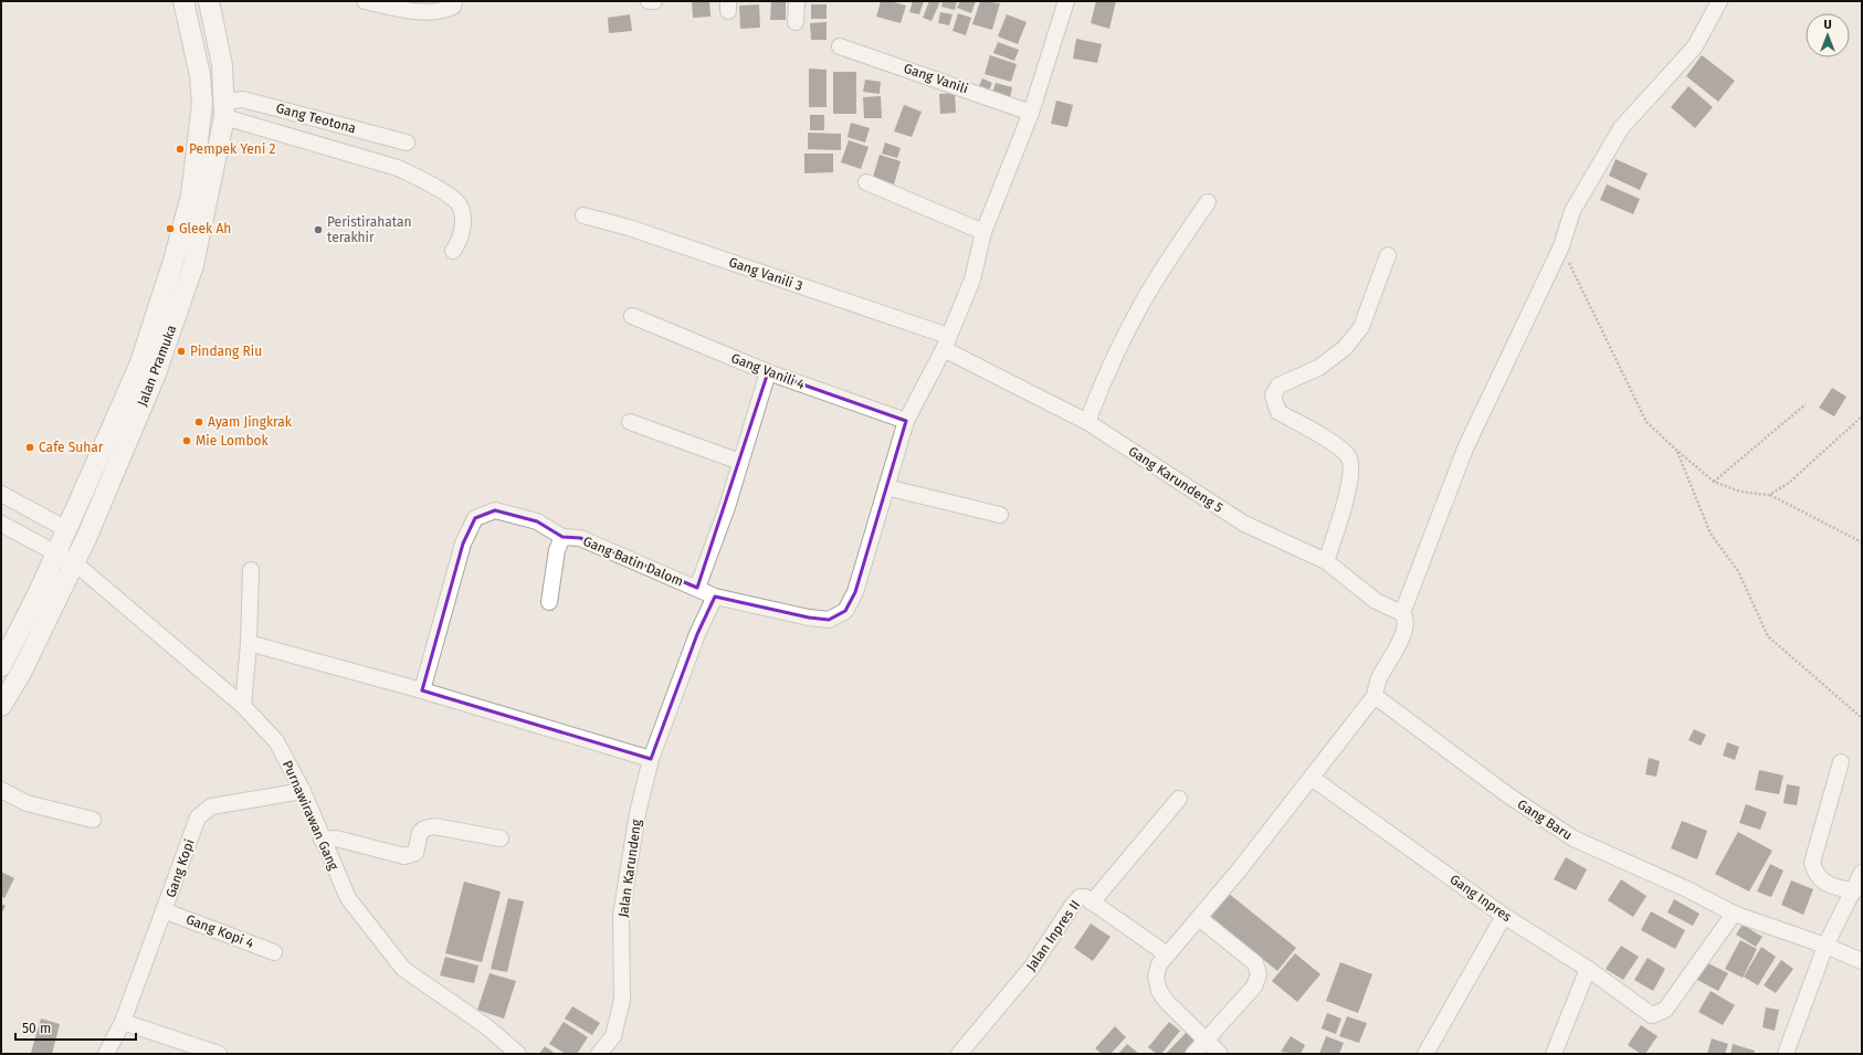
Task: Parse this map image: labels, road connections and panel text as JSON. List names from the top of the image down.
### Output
{
  "streets": {
    "main road": ["Jalan Pramuka"],
    "street": [
      "Gang Vanili",
      "Gang Teotona",
      "Gang Vanili 3",
      "Gang Vanili 4",
      "Gang Karundeng 5",
      "Gang Batin Dalom",
      "Purnawirawan Gang",
      "Gang Baru",
      "Gang Kopi",
      "Jalan Karundeng",
      "Gang Inpres",
      "Gang Kopi 4",
      "Jalan Inpres II"
    ]
  },
  "crossings": [
    ["Gang Vanili", "Gang Batin Dalom"],
    ["Gang Teotona", "Jalan Pramuka"],
    ["Gang Vanili 3", "Gang Karundeng 5"],
    ["Gang Vanili 3", "Gang Batin Dalom"],
    ["Jalan Pramuka", "Purnawirawan Gang"],
    ["Gang Vanili 4", "Gang Batin Dalom"],
    ["Gang Karundeng 5", "Gang Batin Dalom"],
    ["Gang Batin Dalom", "Jalan Karundeng"],
    ["Purnawirawan Gang", "Gang Kopi"],
    ["Gang Baru", "Gang Inpres"],
    ["Gang Kopi", "Gang Kopi 4"]
  ],
  "places": [
    "Pempek Yeni 2",
    "Gleek Ah",
    "Peristirahatan terakhir",
    "Pindang Riu",
    "Ayam Jingkrak",
    "Mie Lombok",
    "Cafe Suhar"
  ],
  "scale_bar": "50 m",
  "north": "top"
}
